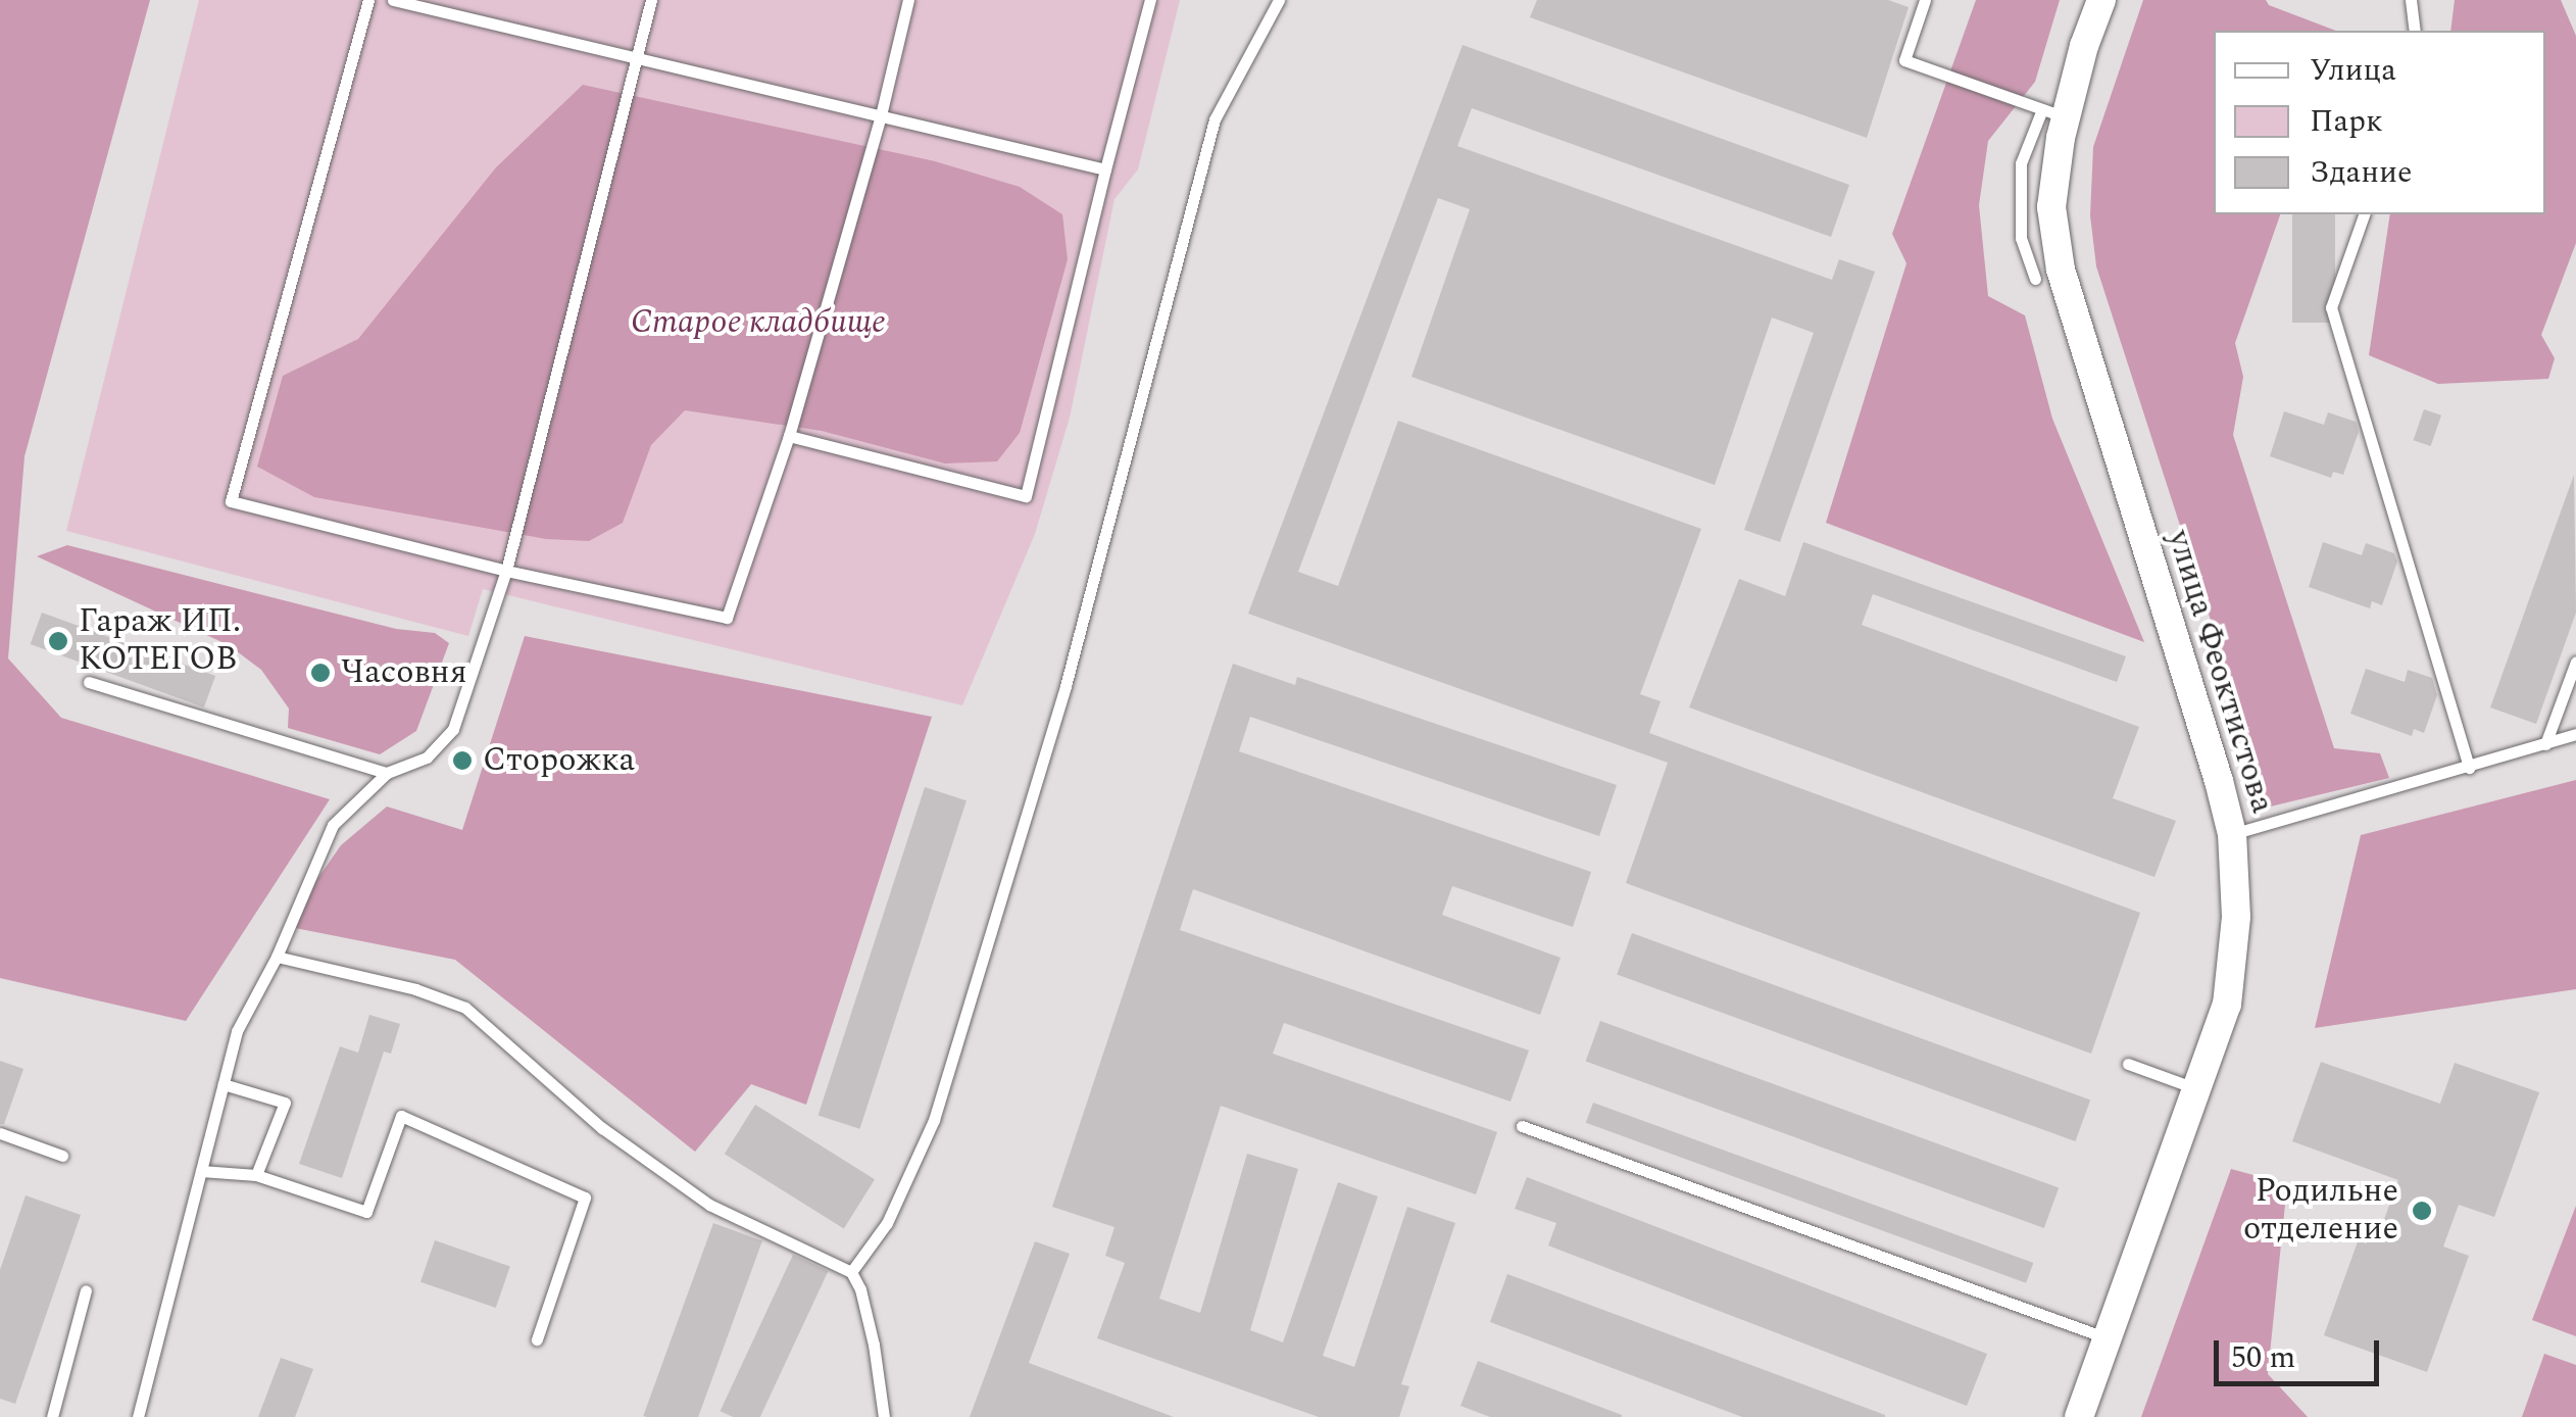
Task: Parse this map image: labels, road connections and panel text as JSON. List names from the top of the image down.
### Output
{
  "streets": {
    "street": ["улица Феоктистова"]
  },
  "parks": ["Старое кладбище"],
  "places": [
    "Гараж ИП. КОТЕГОВ",
    "Часовня",
    "Сторожка",
    "Родильне отделение"
  ],
  "legend": ["Улица", "Парк", "Здание"],
  "scale_bar": "50 m"
}
